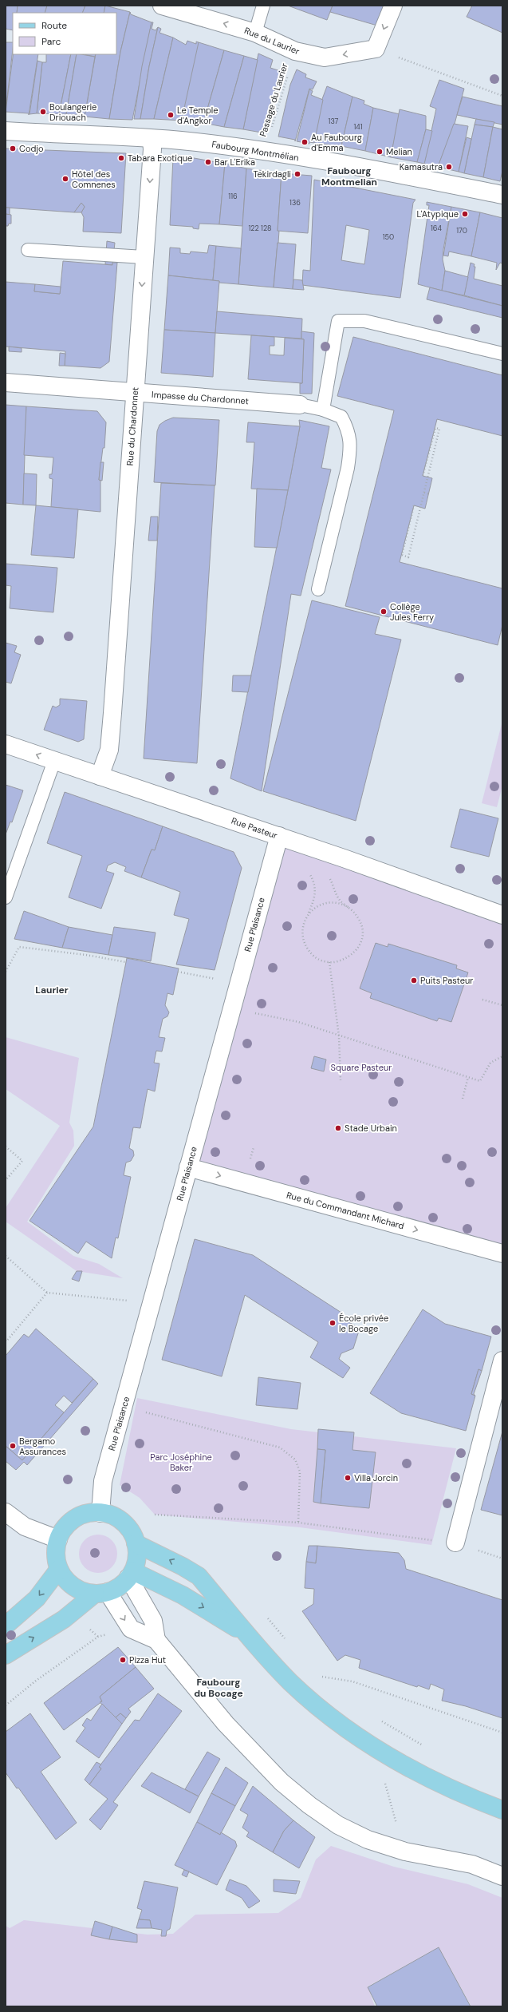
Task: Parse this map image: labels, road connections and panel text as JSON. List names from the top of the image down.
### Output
{
  "streets": {
    "street": [
      "Rue du Laurier",
      "Faubourg Montmélian",
      "Impasse du Chardonnet",
      "Rue du Chardonnet",
      "Rue Pasteur",
      "Rue Plaisance",
      "Rue du Commandant Michard"
    ],
    "path": ["Passage du Laurier"]
  },
  "crossings": [
    ["Rue du Laurier", "Passage du Laurier"],
    ["Passage du Laurier", "Faubourg Montmélian"],
    ["Faubourg Montmélian", "Rue du Chardonnet"],
    ["Impasse du Chardonnet", "Rue du Chardonnet"],
    ["Rue du Chardonnet", "Rue Pasteur"],
    ["Rue Pasteur", "Rue Plaisance"],
    ["Rue Plaisance", "Rue du Commandant Michard"]
  ],
  "one_way": ["Rue du Laurier", "Rue du Chardonnet", "Rue du Commandant Michard"],
  "districts": ["Faubourg Montmelian", "Laurier", "Faubourg du Bocage"],
  "parks": ["Square Pasteur", "Parc Joséphine Baker"],
  "places": [
    "Boulangerie Driouach",
    "Le Temple d'Angkor",
    "Au Faubourg d'Emma",
    "Codjo",
    "Melian",
    "Tabara Exotique",
    "Bar L'Erika",
    "Kamasutra",
    "Tekirdagli",
    "Hôtel des Comnenes",
    "L'Atypique",
    "Collège Jules Ferry",
    "Puits Pasteur",
    "Stade Urbain",
    "École privée le Bocage",
    "Bergamo Assurances",
    "Villa Jorcin",
    "Pizza Hut"
  ],
  "house_numbers": [
    "137",
    "141",
    "116",
    "136",
    "122 128",
    "164",
    "170",
    "150"
  ],
  "legend": ["Route", "Parc"]
}
